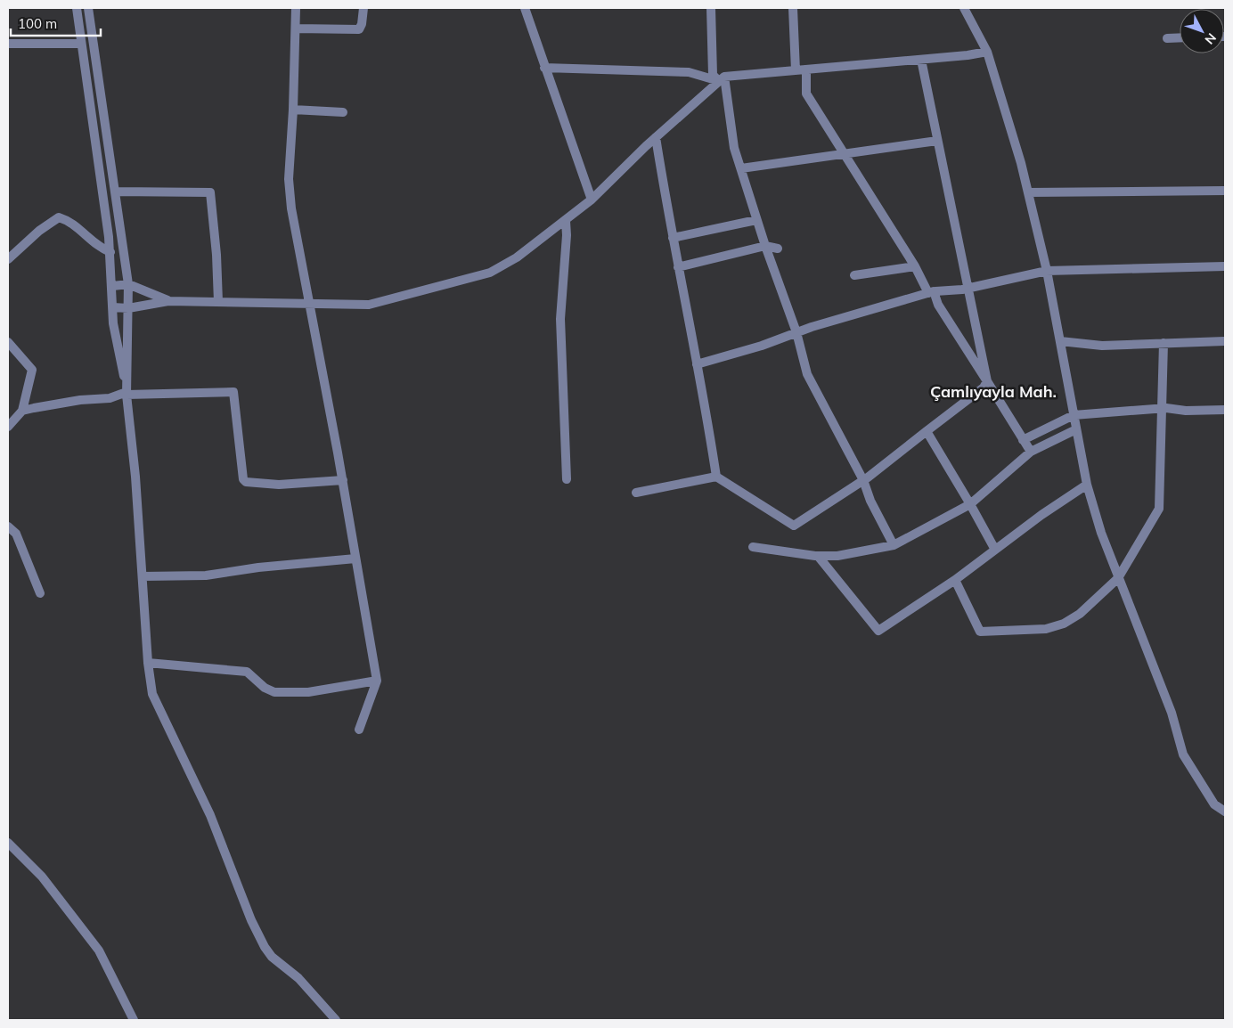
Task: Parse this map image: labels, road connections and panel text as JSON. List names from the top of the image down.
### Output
{
  "districts": ["Çamlıyayla Mah."],
  "scale_bar": "100 m",
  "north": "bottom right"
}
